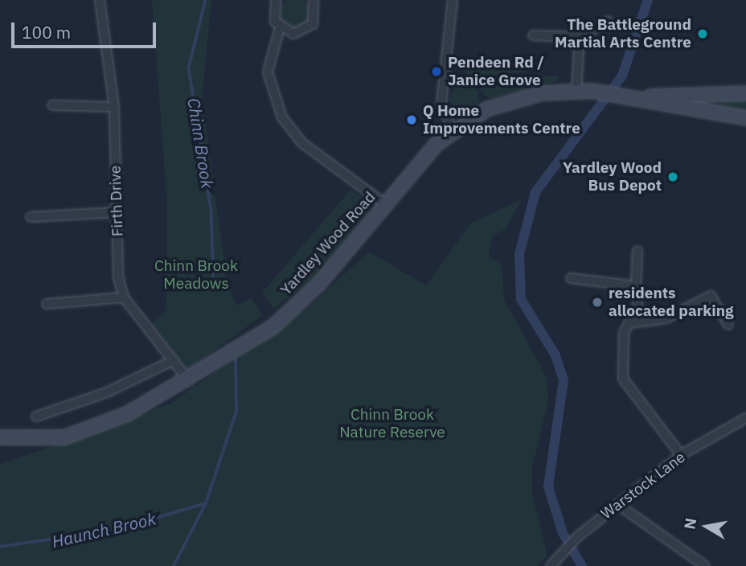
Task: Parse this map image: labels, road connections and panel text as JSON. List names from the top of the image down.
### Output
{
  "streets": {
    "street": ["Firth Drive", "Yardley Wood Road", "Warstock Lane"]
  },
  "water": ["Chinn Brook", "Haunch Brook"],
  "parks": ["Chinn Brook Meadows", "Chinn Brook Nature Reserve"],
  "places": [
    "The Battleground Martial Arts Centre",
    "Pendeen Rd / Janice Grove",
    "Q Home Improvements Centre",
    "Yardley Wood Bus Depot",
    "residents allocated parking"
  ],
  "scale_bar": "100 m",
  "north": "left"
}
